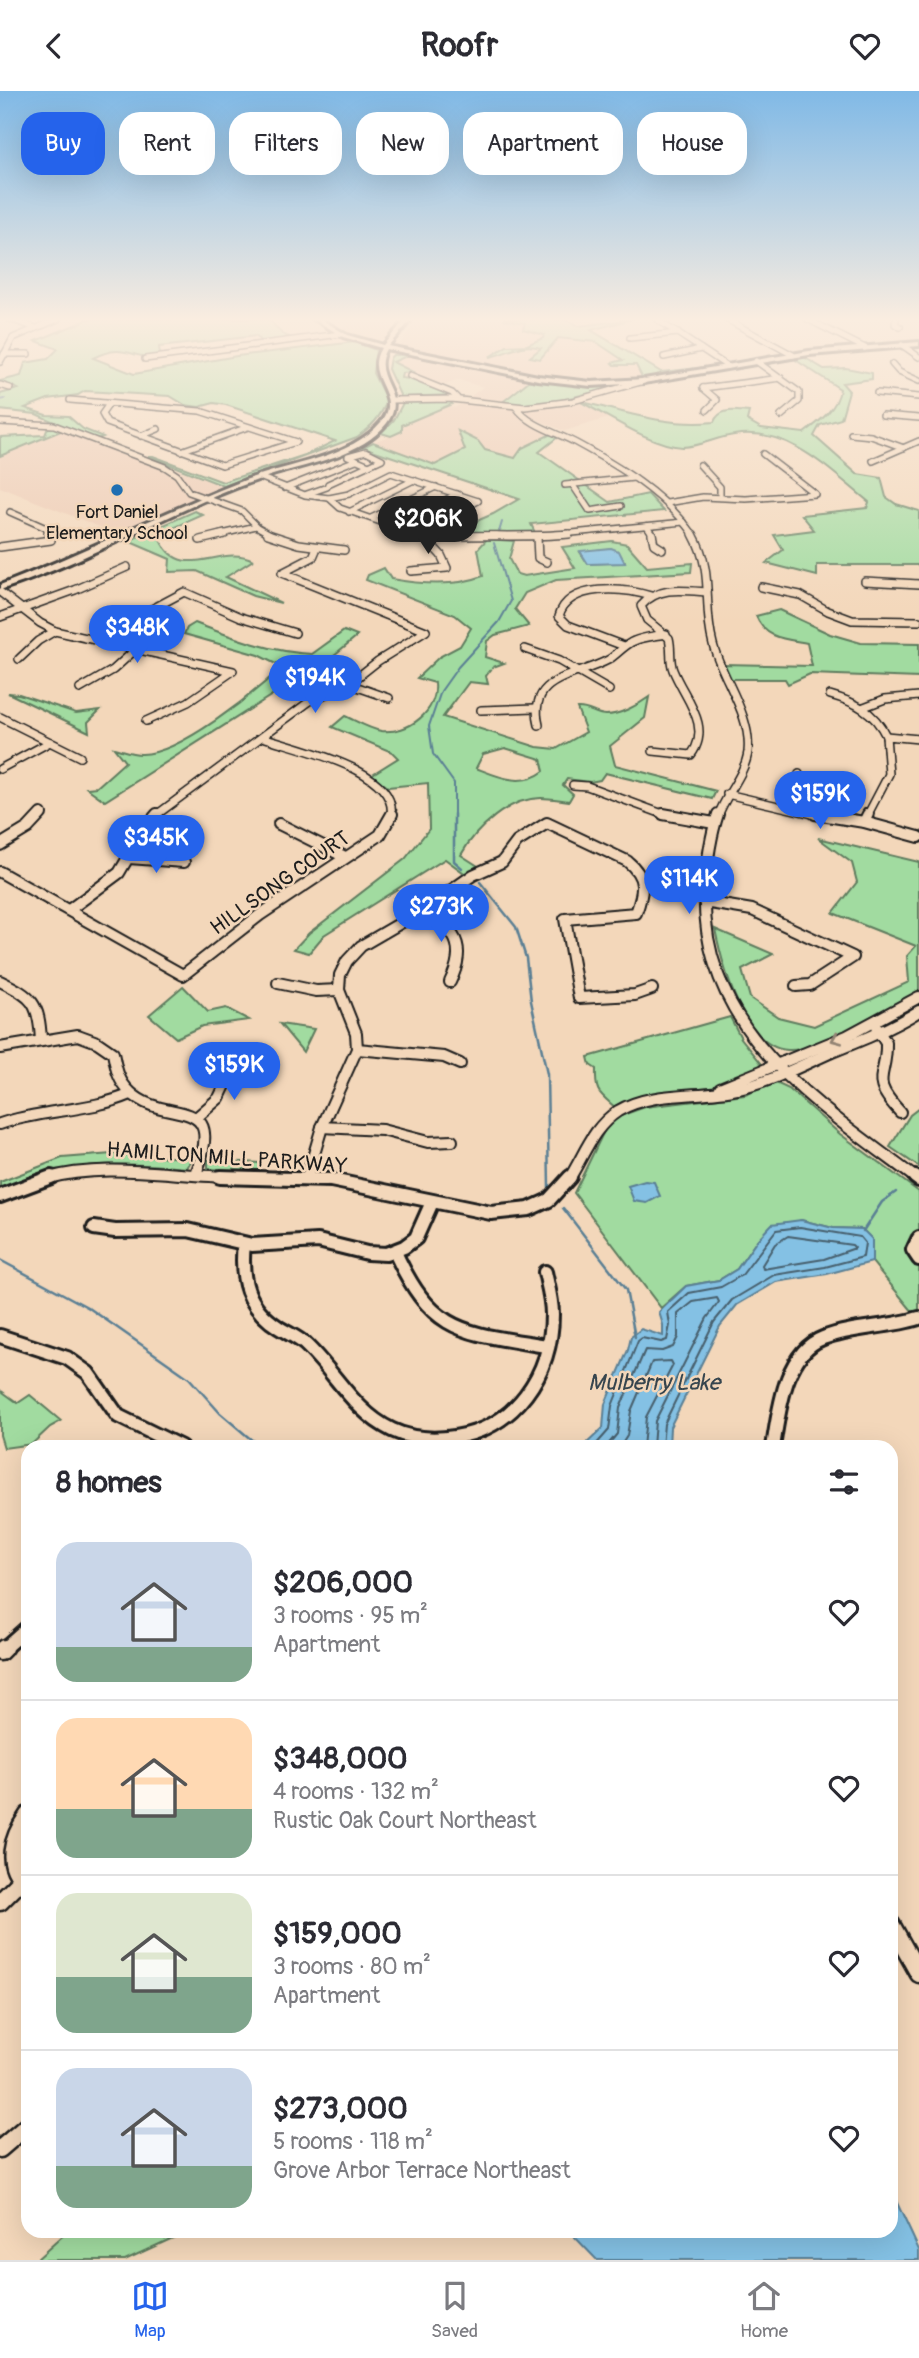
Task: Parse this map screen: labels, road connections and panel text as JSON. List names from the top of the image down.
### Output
{
  "streets": {
    "street": ["HILLSONG COURT", "HAMILTON MILL PARKWAY"]
  },
  "water": ["Mulberry Lake"],
  "places": ["Fort Daniel Elementary School"],
  "page": {
    "header": "Roofr",
    "chip": [
      "Buy",
      "Rent",
      "Filters",
      "New",
      "Apartment",
      "House"
    ],
    "price": [
      "$206K",
      "$348K",
      "$194K",
      "$159K",
      "$345K",
      "$114K",
      "$273K",
      "$159K"
    ],
    "heading": "8 homes",
    "list": [
      {
        "name": "$206,000",
        "note": "3 rooms · 95 m² · Apartment"
      },
      {
        "name": "$348,000",
        "note": "4 rooms · 132 m² · Rustic Oak Court Northeast"
      },
      {
        "name": "$159,000",
        "note": "3 rooms · 80 m² · Apartment"
      },
      {
        "name": "$273,000",
        "note": "5 rooms · 118 m² · Grove Arbor Terrace Northeast"
      }
    ],
    "tabs": ["Map", "Saved", "Home"]
  }
}
